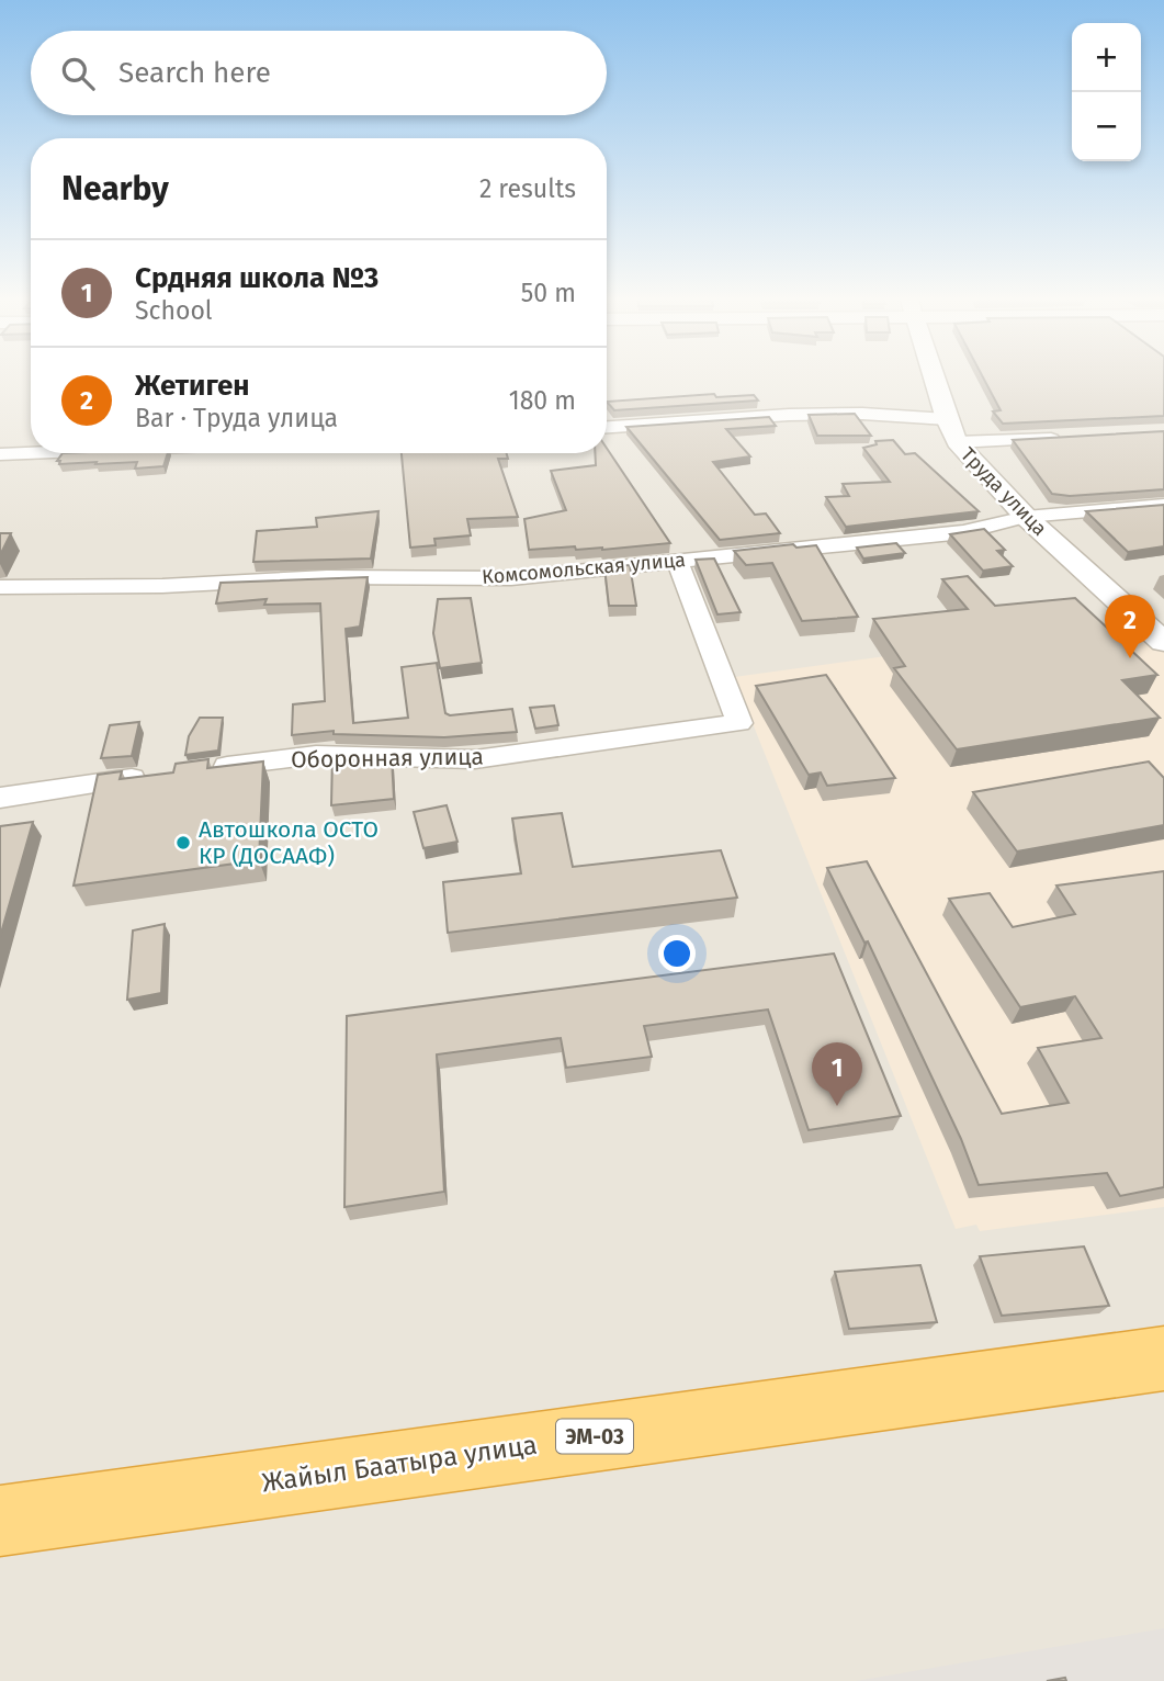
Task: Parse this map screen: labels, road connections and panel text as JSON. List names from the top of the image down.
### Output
{
  "streets": {
    "highway": ["ЭМ-03", "Жайыл Баатыра улица"],
    "street": ["Труда улица", "Комсомольская улица", "Оборонная улица"]
  },
  "crossings": [
    ["Труда улица", "Комсомольская улица"],
    ["Комсомольская улица", "Оборонная улица"]
  ],
  "places": ["Автошкола ОСТО КР (ДОСААФ)"],
  "page": {
    "map_buttons": ["+", "−"],
    "search": "Search here",
    "heading": ["Nearby", "2 results"],
    "list": [
      {
        "mark": "1",
        "name": "Срдняя школа №3",
        "note": "School",
        "value": "50 m"
      },
      {
        "mark": "2",
        "name": "Жетиген",
        "note": "Bar · Труда улица",
        "value": "180 m"
      }
    ],
    "pins": ["2", "1"]
  }
}
